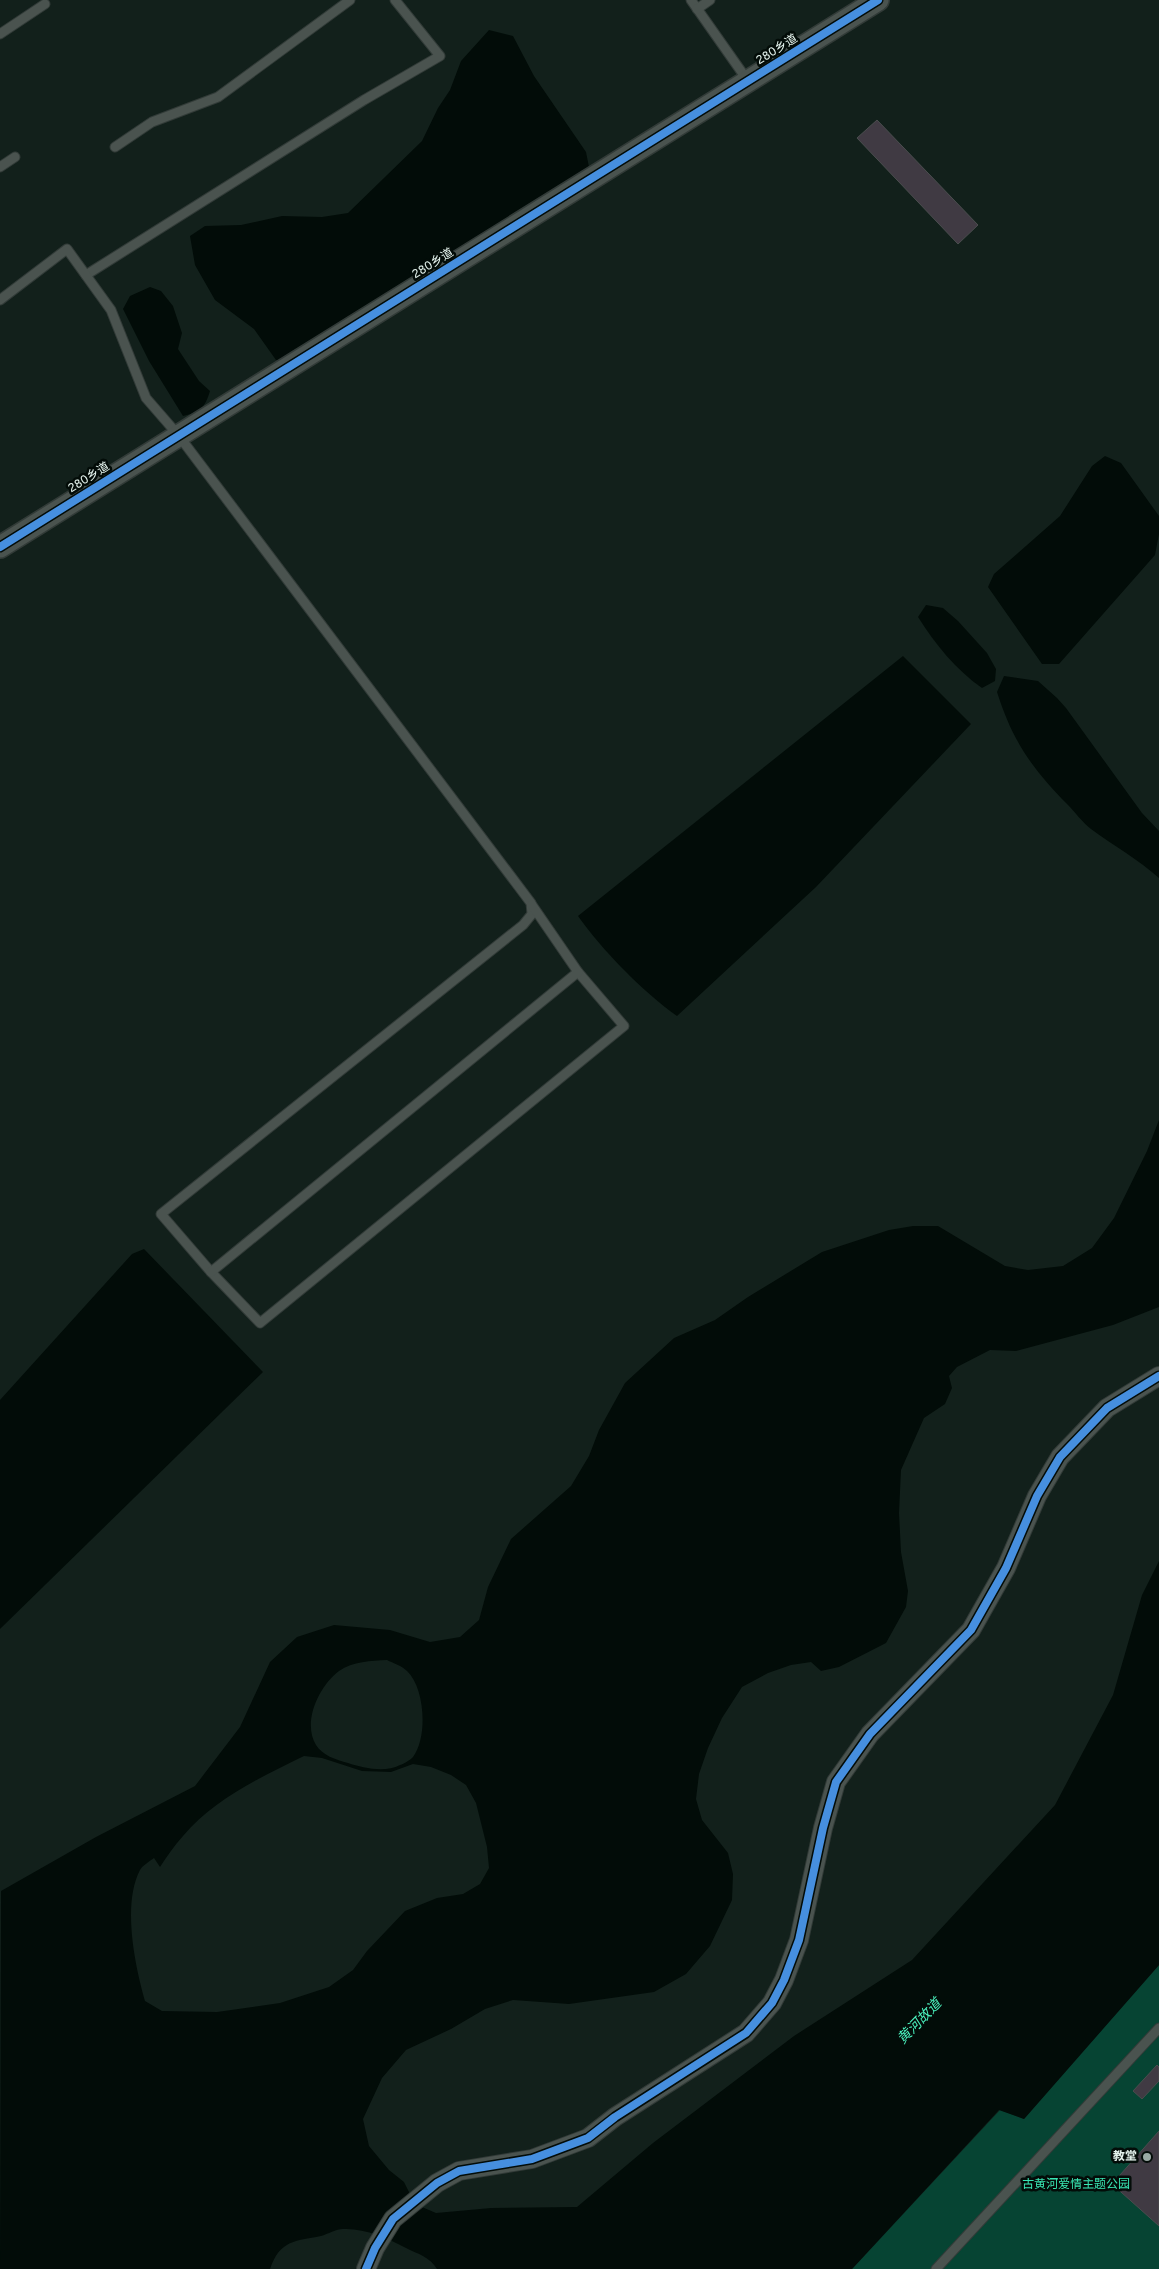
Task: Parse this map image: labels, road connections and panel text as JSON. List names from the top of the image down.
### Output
{
  "streets": {
    "street": ["280乡道"]
  },
  "water": ["黄河故道"],
  "parks": ["古黄河爱情主题公园"],
  "places": ["教堂"]
}
